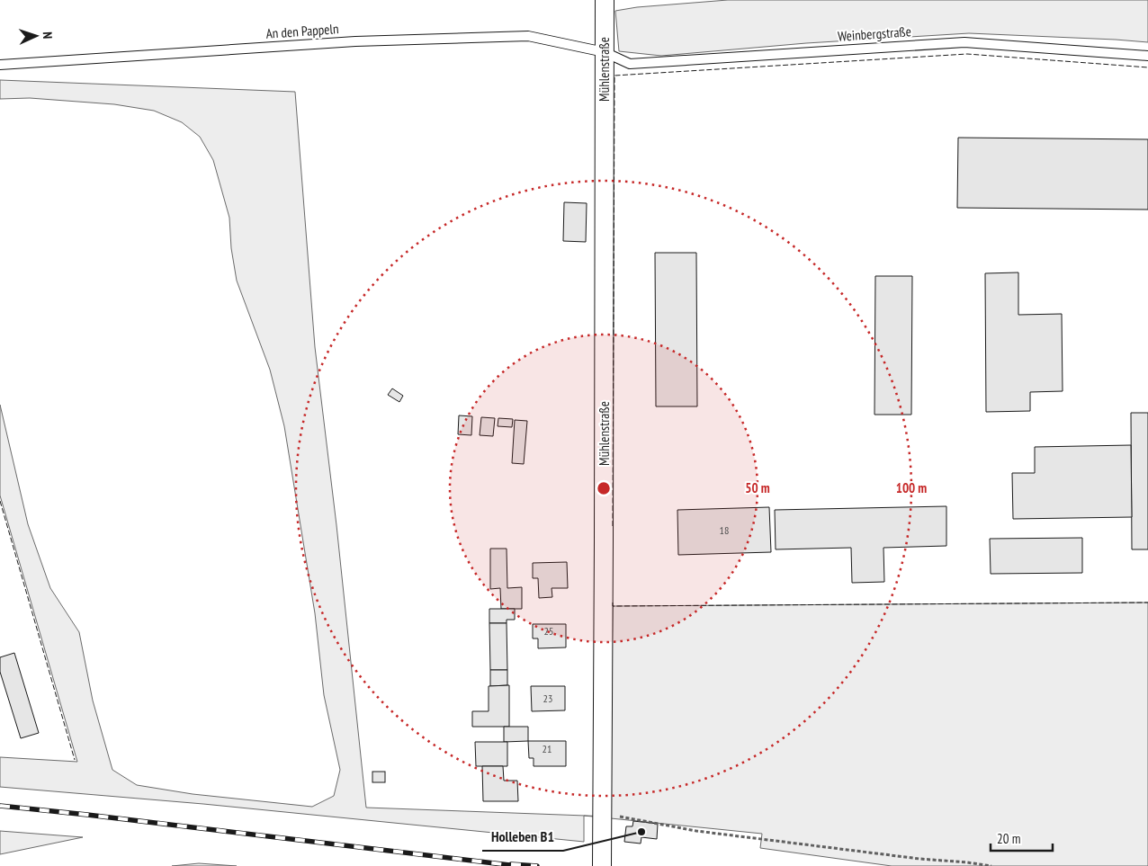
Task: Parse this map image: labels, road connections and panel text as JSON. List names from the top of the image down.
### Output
{
  "streets": {
    "street": ["Mühlenstraße"],
    "lane": ["An den Pappeln", "Weinbergstraße"]
  },
  "crossings": [
    ["An den Pappeln", "Weinbergstraße"],
    ["An den Pappeln", "Mühlenstraße"],
    ["Weinbergstraße", "Mühlenstraße"]
  ],
  "places": ["Holleben B1"],
  "house_numbers": [
    "18",
    "25",
    "23",
    "21"
  ],
  "scale_bar": "20 m",
  "north": "right",
  "rings": ["50 m", "100 m"]
}
